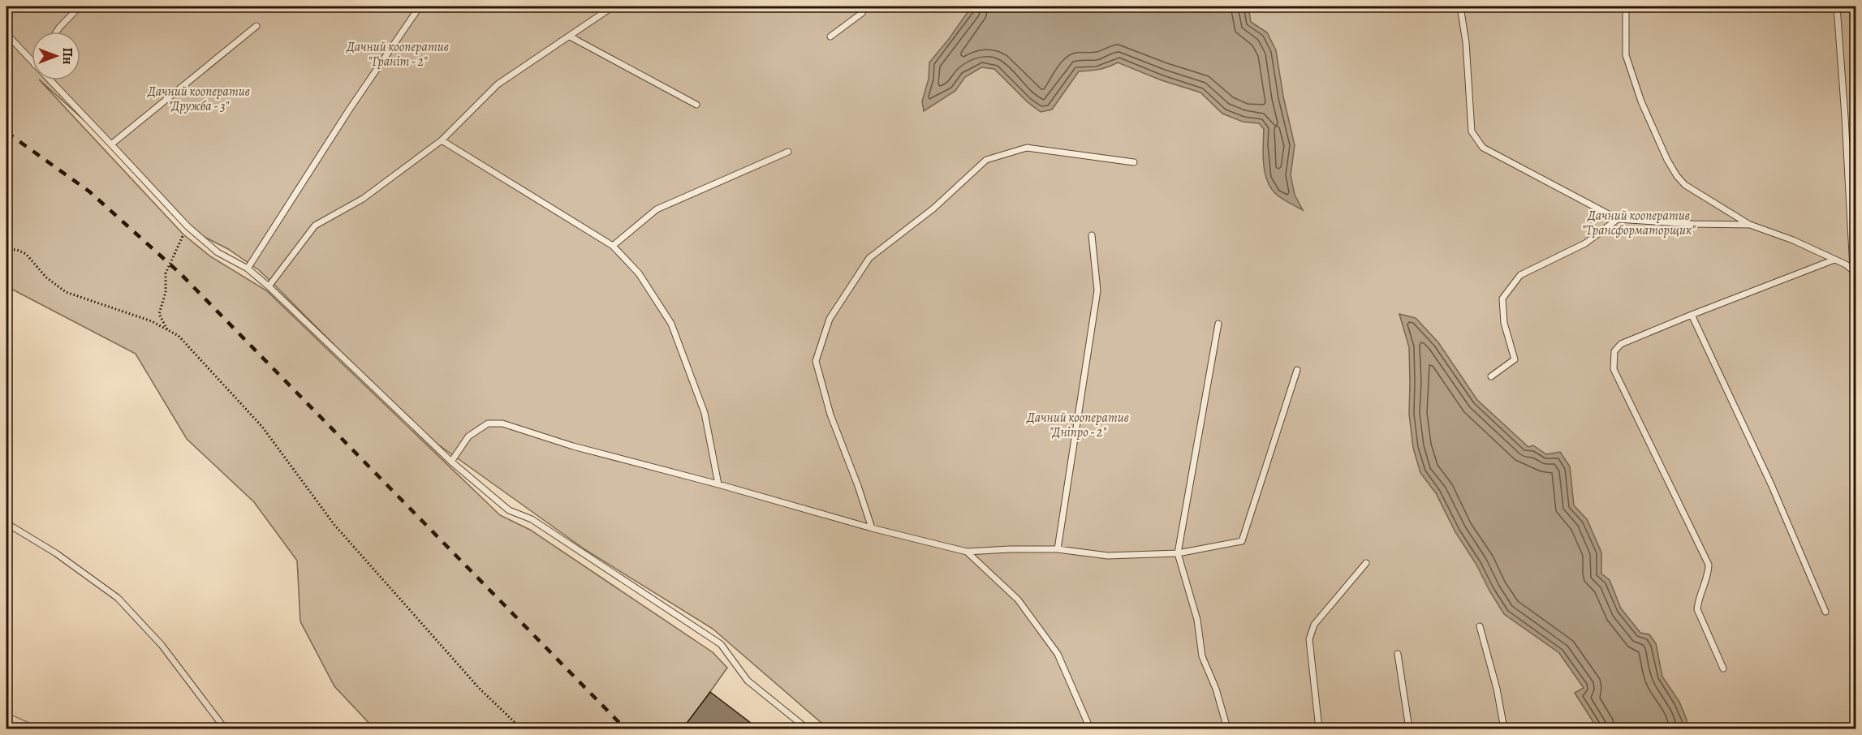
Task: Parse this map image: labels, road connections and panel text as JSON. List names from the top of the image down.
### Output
{
  "parks": [
    "Дачний кооператив \"Граніт - 2\"",
    "Дачний кооператив \"Дружба - 3\"",
    "Дачний кооператив \"Трансформаторщик\"",
    "Дачний кооператив \"Дніпро - 2\""
  ],
  "north": "right"
}
